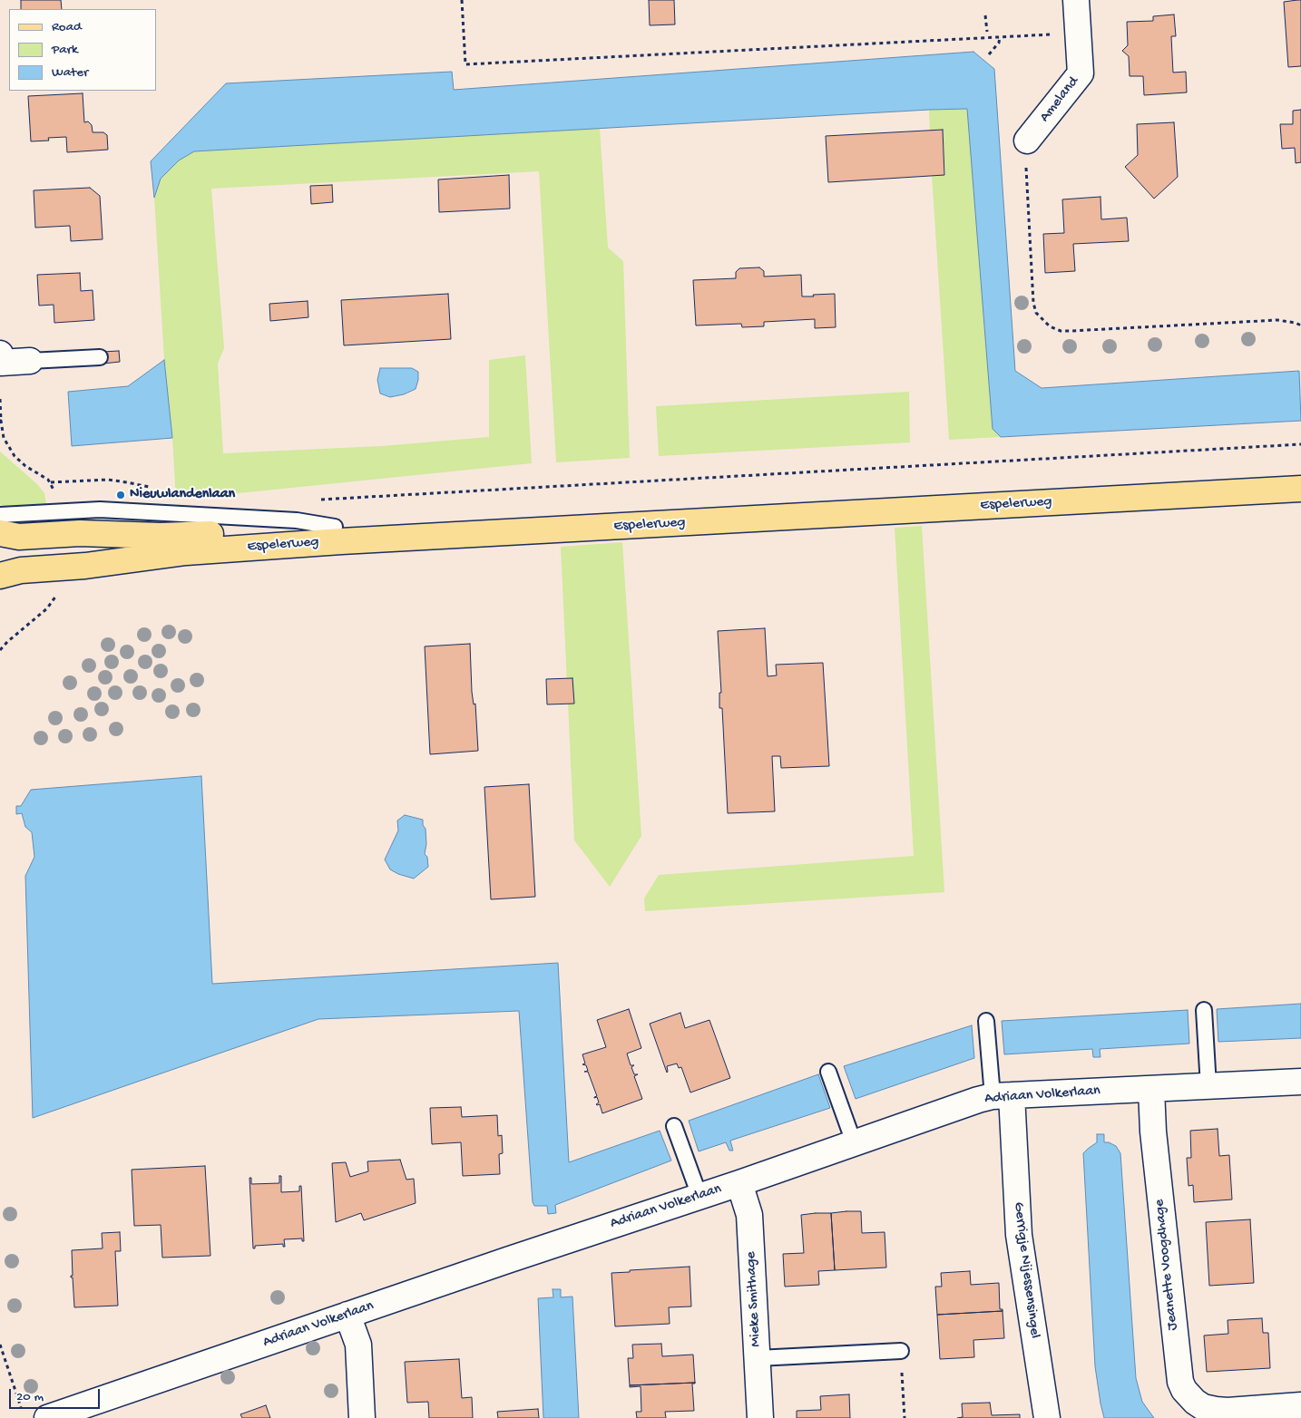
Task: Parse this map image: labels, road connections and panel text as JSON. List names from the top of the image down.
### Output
{
  "streets": {
    "main road": ["Espelerweg"],
    "street": [
      "Ameland",
      "Adriaan Volkerlaan",
      "Jeanette Voogdhage",
      "Gerrigje Nijessensingel",
      "Mieke Smithage"
    ]
  },
  "crossings": [
    ["Adriaan Volkerlaan", "Jeanette Voogdhage"],
    ["Adriaan Volkerlaan", "Gerrigje Nijessensingel"],
    ["Adriaan Volkerlaan", "Mieke Smithage"]
  ],
  "places": ["Nieuwlandenlaan"],
  "legend": ["Road", "Park", "Water"],
  "scale_bar": "20 m"
}
